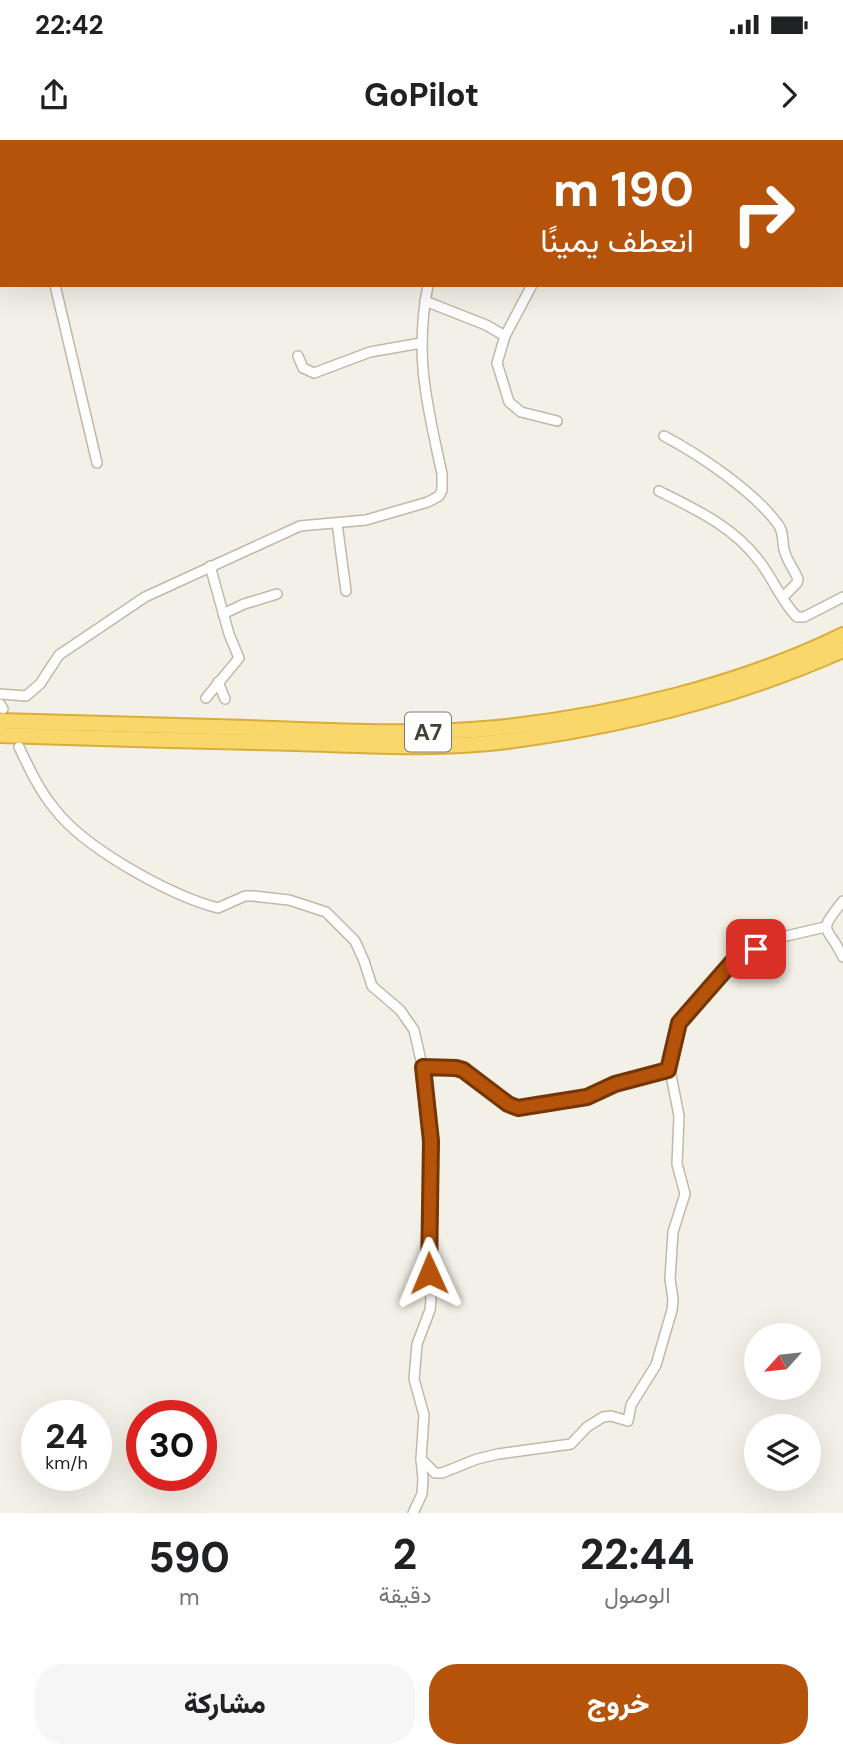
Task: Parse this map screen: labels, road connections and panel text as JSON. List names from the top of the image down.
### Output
{
  "streets": {
    "highway": ["A7"]
  },
  "north": "bottom left",
  "page": {
    "status": "22:42",
    "header": "GoPilot",
    "turn": ["190 m", "انعطف يمينًا"],
    "speed": "24 km/h",
    "limit": "30",
    "eta": [
      "22:44",
      "الوصول",
      "2",
      "دقيقة",
      "590",
      "m"
    ],
    "buttons": ["خروج", "مشاركة"]
  }
}
